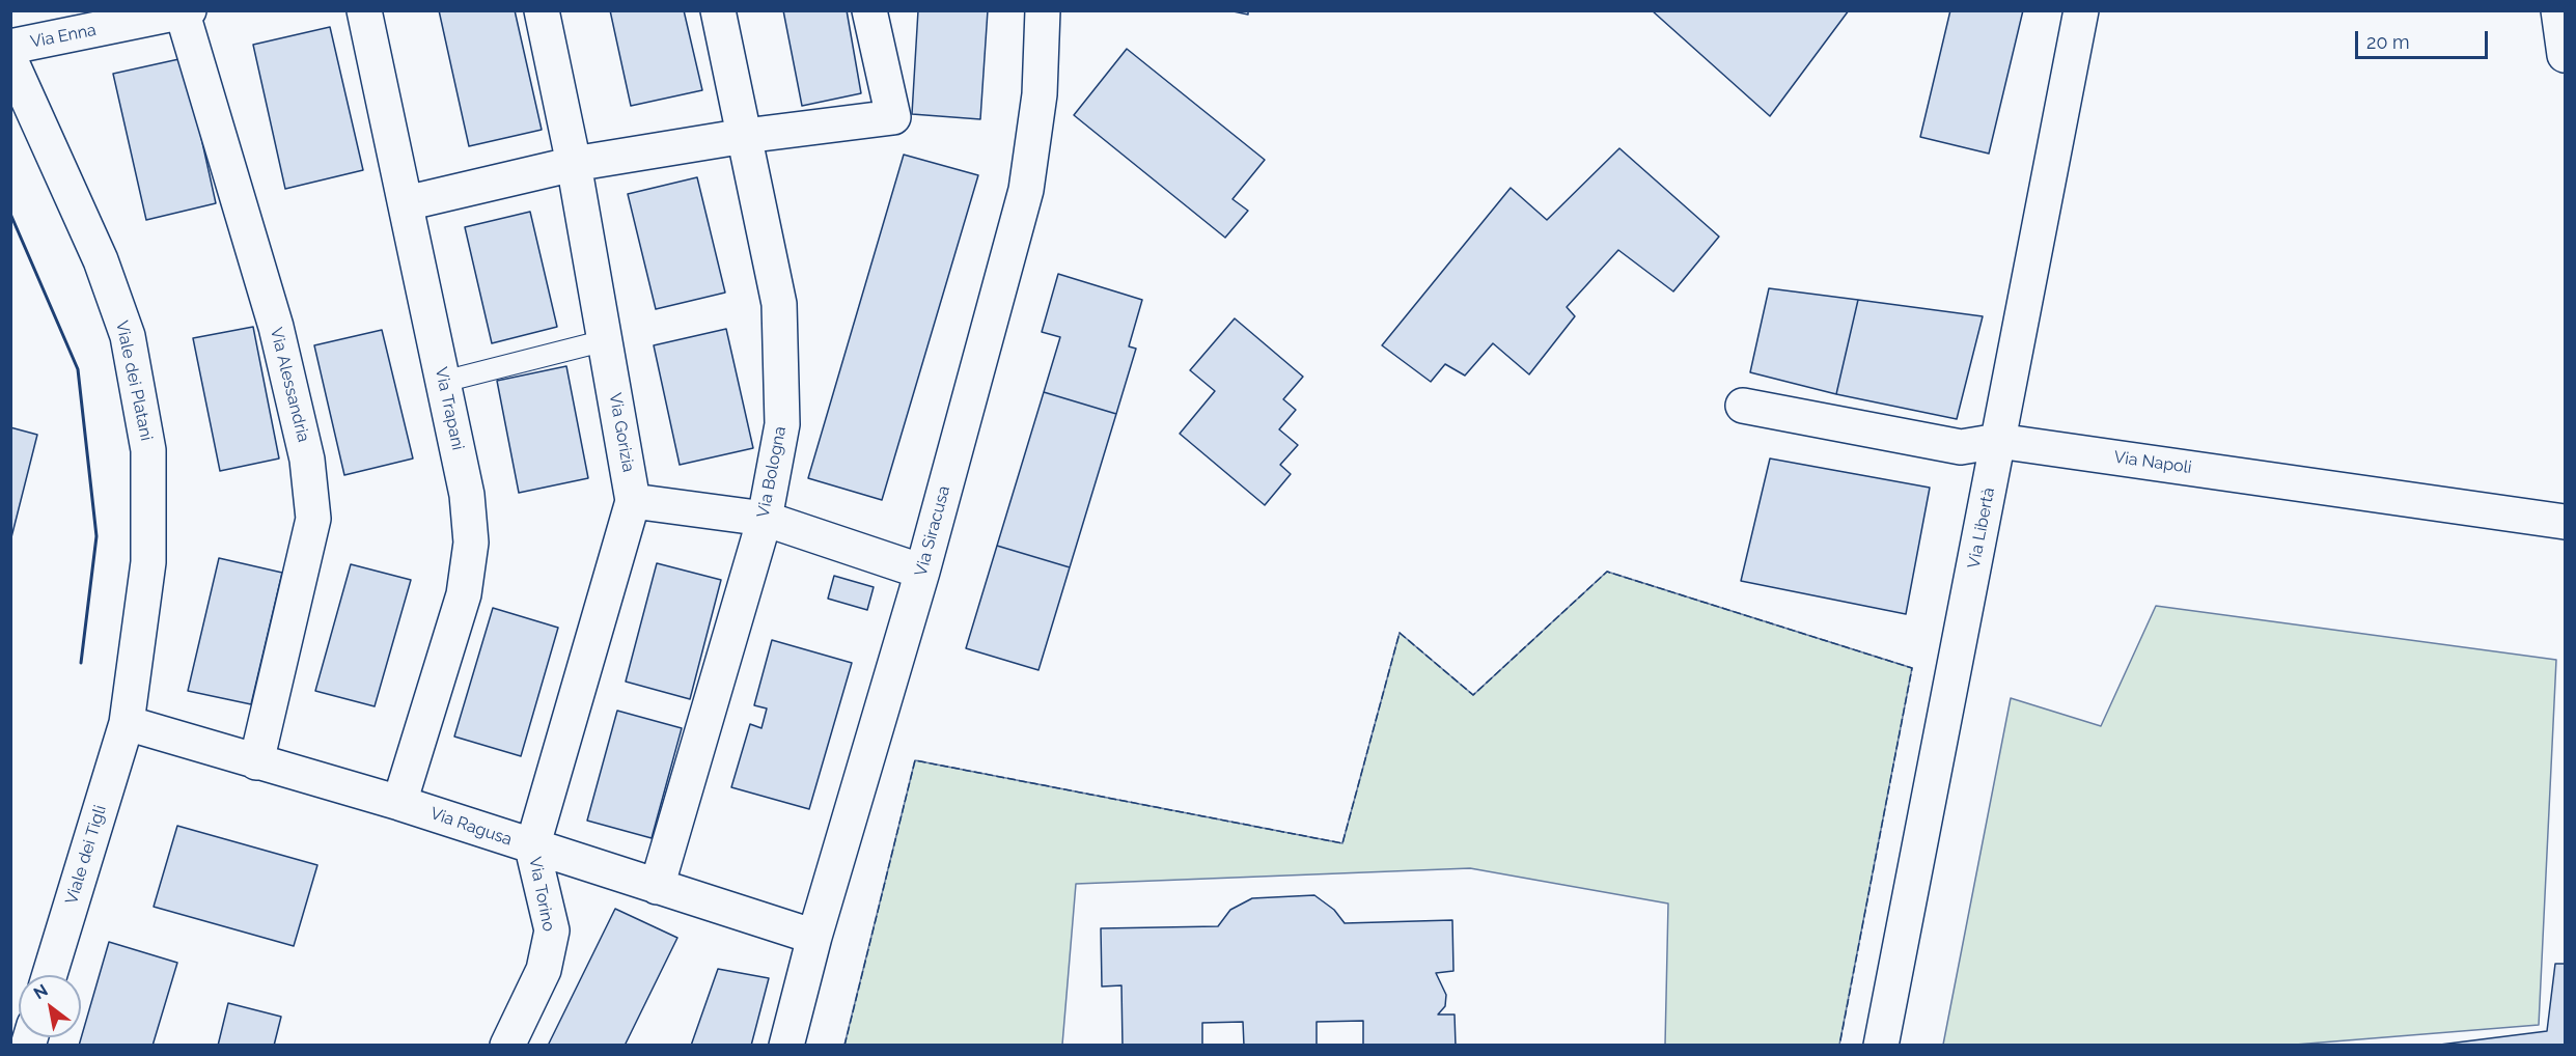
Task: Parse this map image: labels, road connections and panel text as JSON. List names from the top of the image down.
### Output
{
  "streets": {
    "street": [
      "Via Enna",
      "Viale dei Platani",
      "Via Alessandria",
      "Via Trapani",
      "Via Gorizia",
      "Via Napoli",
      "Via Bologna",
      "Via Libertà",
      "Via Siracusa",
      "Via Ragusa",
      "Viale dei Tigli",
      "Via Torino"
    ]
  },
  "crossings": [
    ["Via Enna", "Via Alessandria"],
    ["Viale dei Platani", "Via Ragusa"],
    ["Viale dei Platani", "Viale dei Tigli"],
    ["Via Alessandria", "Via Ragusa"],
    ["Via Trapani", "Via Ragusa"],
    ["Via Gorizia", "Via Ragusa"],
    ["Via Gorizia", "Via Torino"],
    ["Via Napoli", "Via Libertà"],
    ["Via Bologna", "Via Ragusa"],
    ["Via Siracusa", "Via Ragusa"],
    ["Via Ragusa", "Viale dei Tigli"],
    ["Via Ragusa", "Via Torino"]
  ],
  "scale_bar": "20 m",
  "north": "top left"
}
